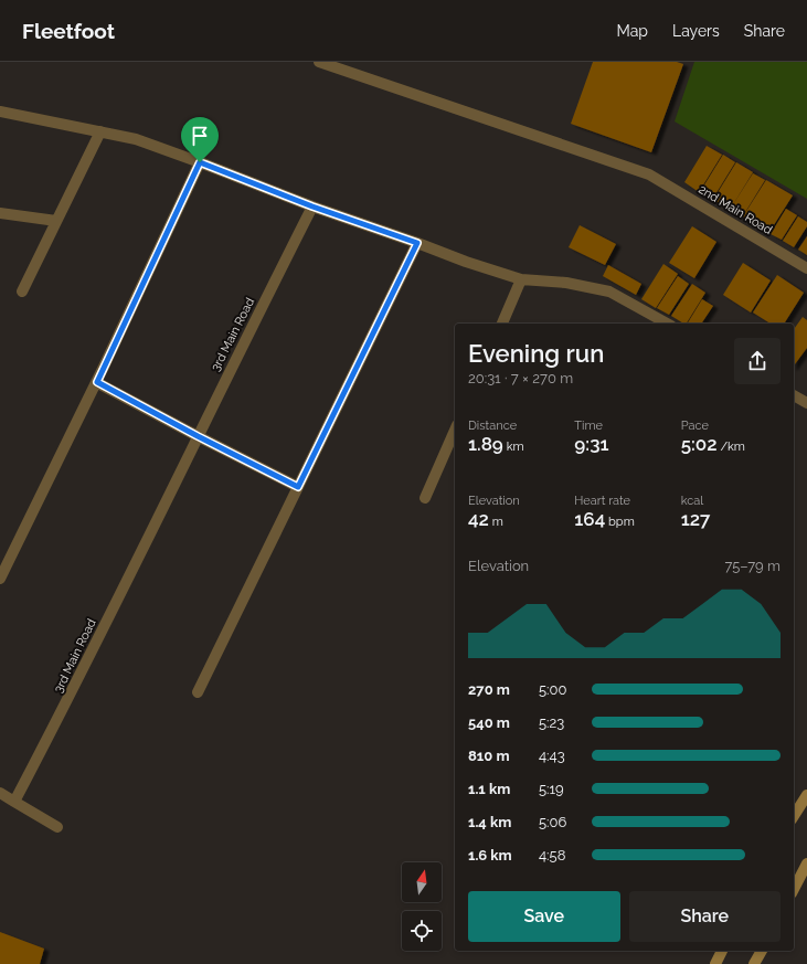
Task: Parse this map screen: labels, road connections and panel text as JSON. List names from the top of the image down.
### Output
{
  "streets": {
    "street": ["2nd Main Road", "3rd Main Road"]
  },
  "north": "top",
  "page": {
    "header": "Fleetfoot",
    "nav": ["Map", "Layers", "Share"],
    "heading": ["Evening run", "20:31 · 7 × 270 m"],
    "stats": [
      ["Distance", "1.89 km"],
      ["Time", "9:31"],
      ["Pace", "5:02 /km"],
      ["Elevation", "42 m"],
      ["Heart rate", "164 bpm"],
      ["kcal", "127"]
    ],
    "chart": ["Elevation", "75–79 m"],
    "list": [
      {
        "name": "270 m",
        "note": "5:00"
      },
      {
        "name": "540 m",
        "note": "5:23"
      },
      {
        "name": "810 m",
        "note": "4:43"
      },
      {
        "name": "1.1 km",
        "note": "5:19"
      },
      {
        "name": "1.4 km",
        "note": "5:06"
      },
      {
        "name": "1.6 km",
        "note": "4:58"
      }
    ],
    "buttons": ["Save", "Share"]
  }
}
